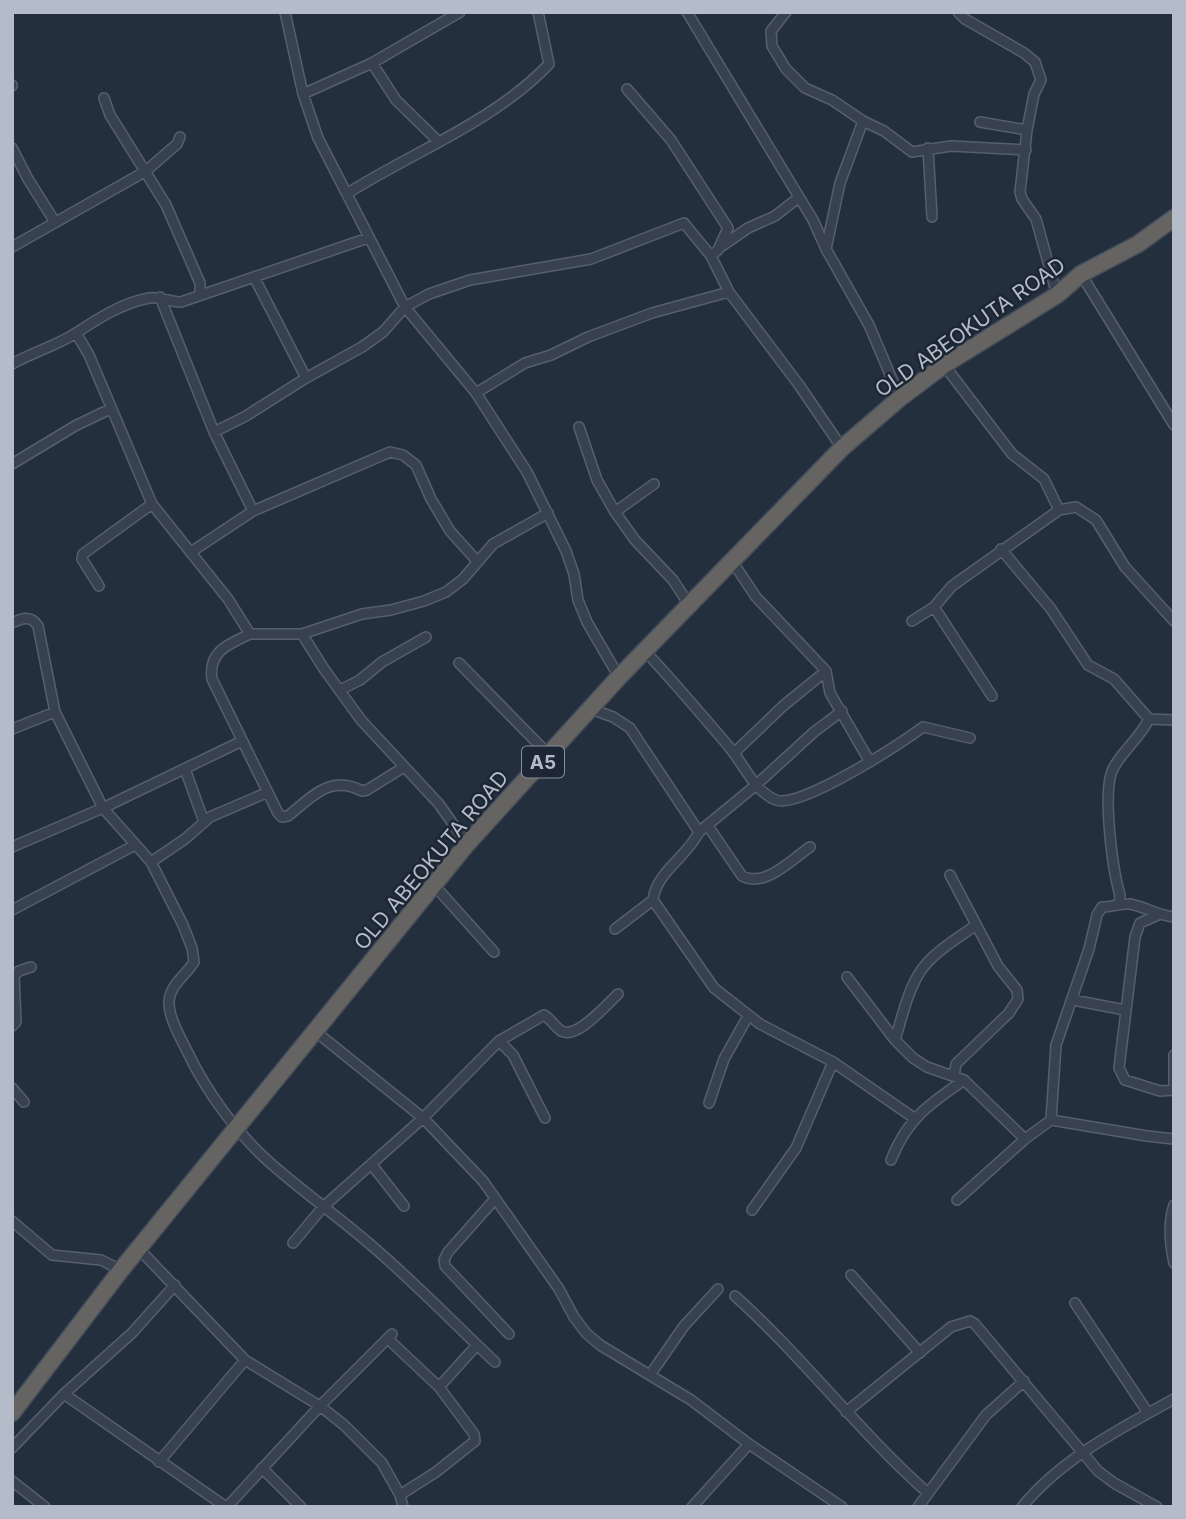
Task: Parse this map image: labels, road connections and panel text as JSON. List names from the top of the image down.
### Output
{
  "streets": {
    "highway": ["OLD ABEOKUTA ROAD", "A5"]
  }
}
